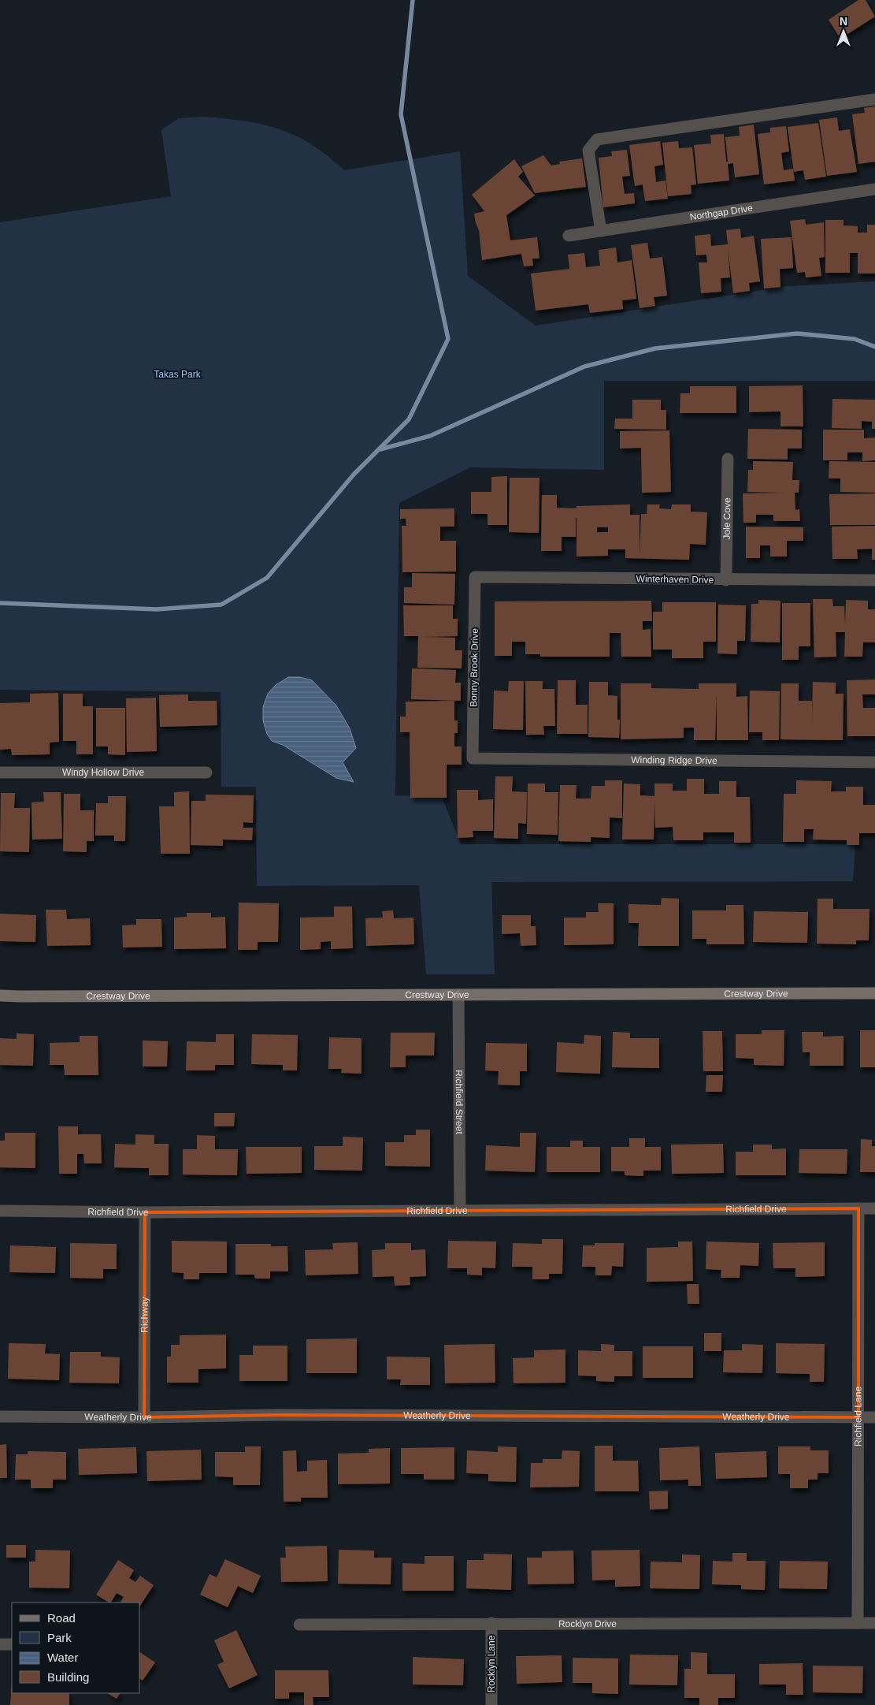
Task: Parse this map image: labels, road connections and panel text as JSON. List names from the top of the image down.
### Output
{
  "streets": {
    "main road": ["Crestway Drive"],
    "street": [
      "Northgap Drive",
      "Jole Cove",
      "Winterhaven Drive",
      "Bonny Brook Drive",
      "Winding Ridge Drive",
      "Windy Hollow Drive",
      "Richfield Street",
      "Richfield Drive",
      "Richway",
      "Weatherly Drive",
      "Richfield Lane",
      "Rocklyn Drive",
      "Rocklyn Lane"
    ]
  },
  "crossings": [
    ["Jole Cove", "Winterhaven Drive"],
    ["Winterhaven Drive", "Bonny Brook Drive"],
    ["Bonny Brook Drive", "Winding Ridge Drive"],
    ["Crestway Drive", "Richfield Street"],
    ["Richfield Street", "Richfield Drive"],
    ["Richfield Drive", "Richway"],
    ["Richfield Drive", "Richfield Lane"],
    ["Richway", "Weatherly Drive"],
    ["Weatherly Drive", "Richfield Lane"],
    ["Richfield Lane", "Rocklyn Drive"],
    ["Rocklyn Drive", "Rocklyn Lane"]
  ],
  "parks": ["Takas Park"],
  "legend": [
    "Road",
    "Park",
    "Water",
    "Building"
  ],
  "north": "top"
}
